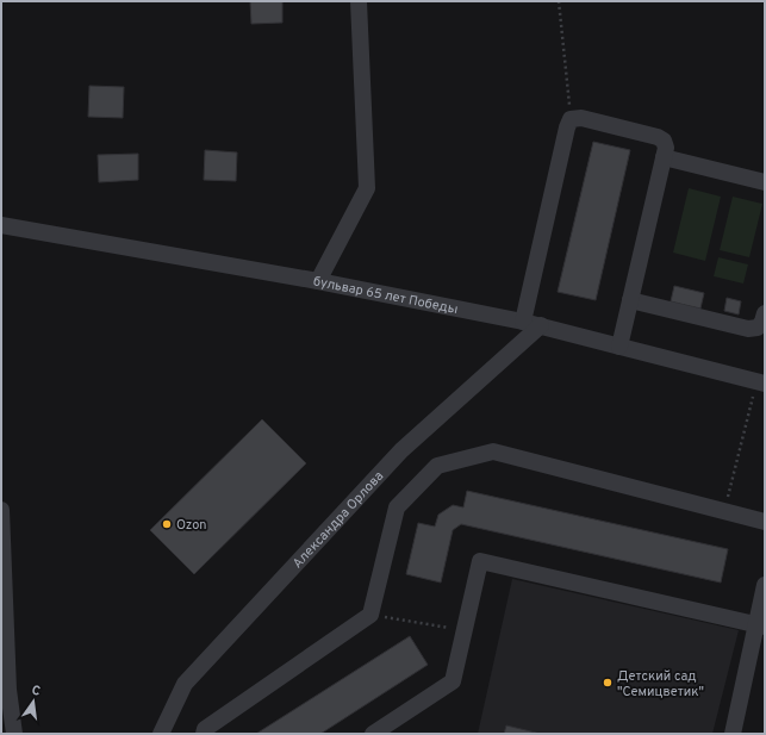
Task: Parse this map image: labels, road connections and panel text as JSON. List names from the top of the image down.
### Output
{
  "streets": {
    "street": ["бульвар 65 лет Победы", "Александра Орлова"]
  },
  "crossings": [
    ["бульвар 65 лет Победы", "Александра Орлова"]
  ],
  "places": ["Ozon", "Детский сад \"Семицветик\""],
  "north": "top"
}
